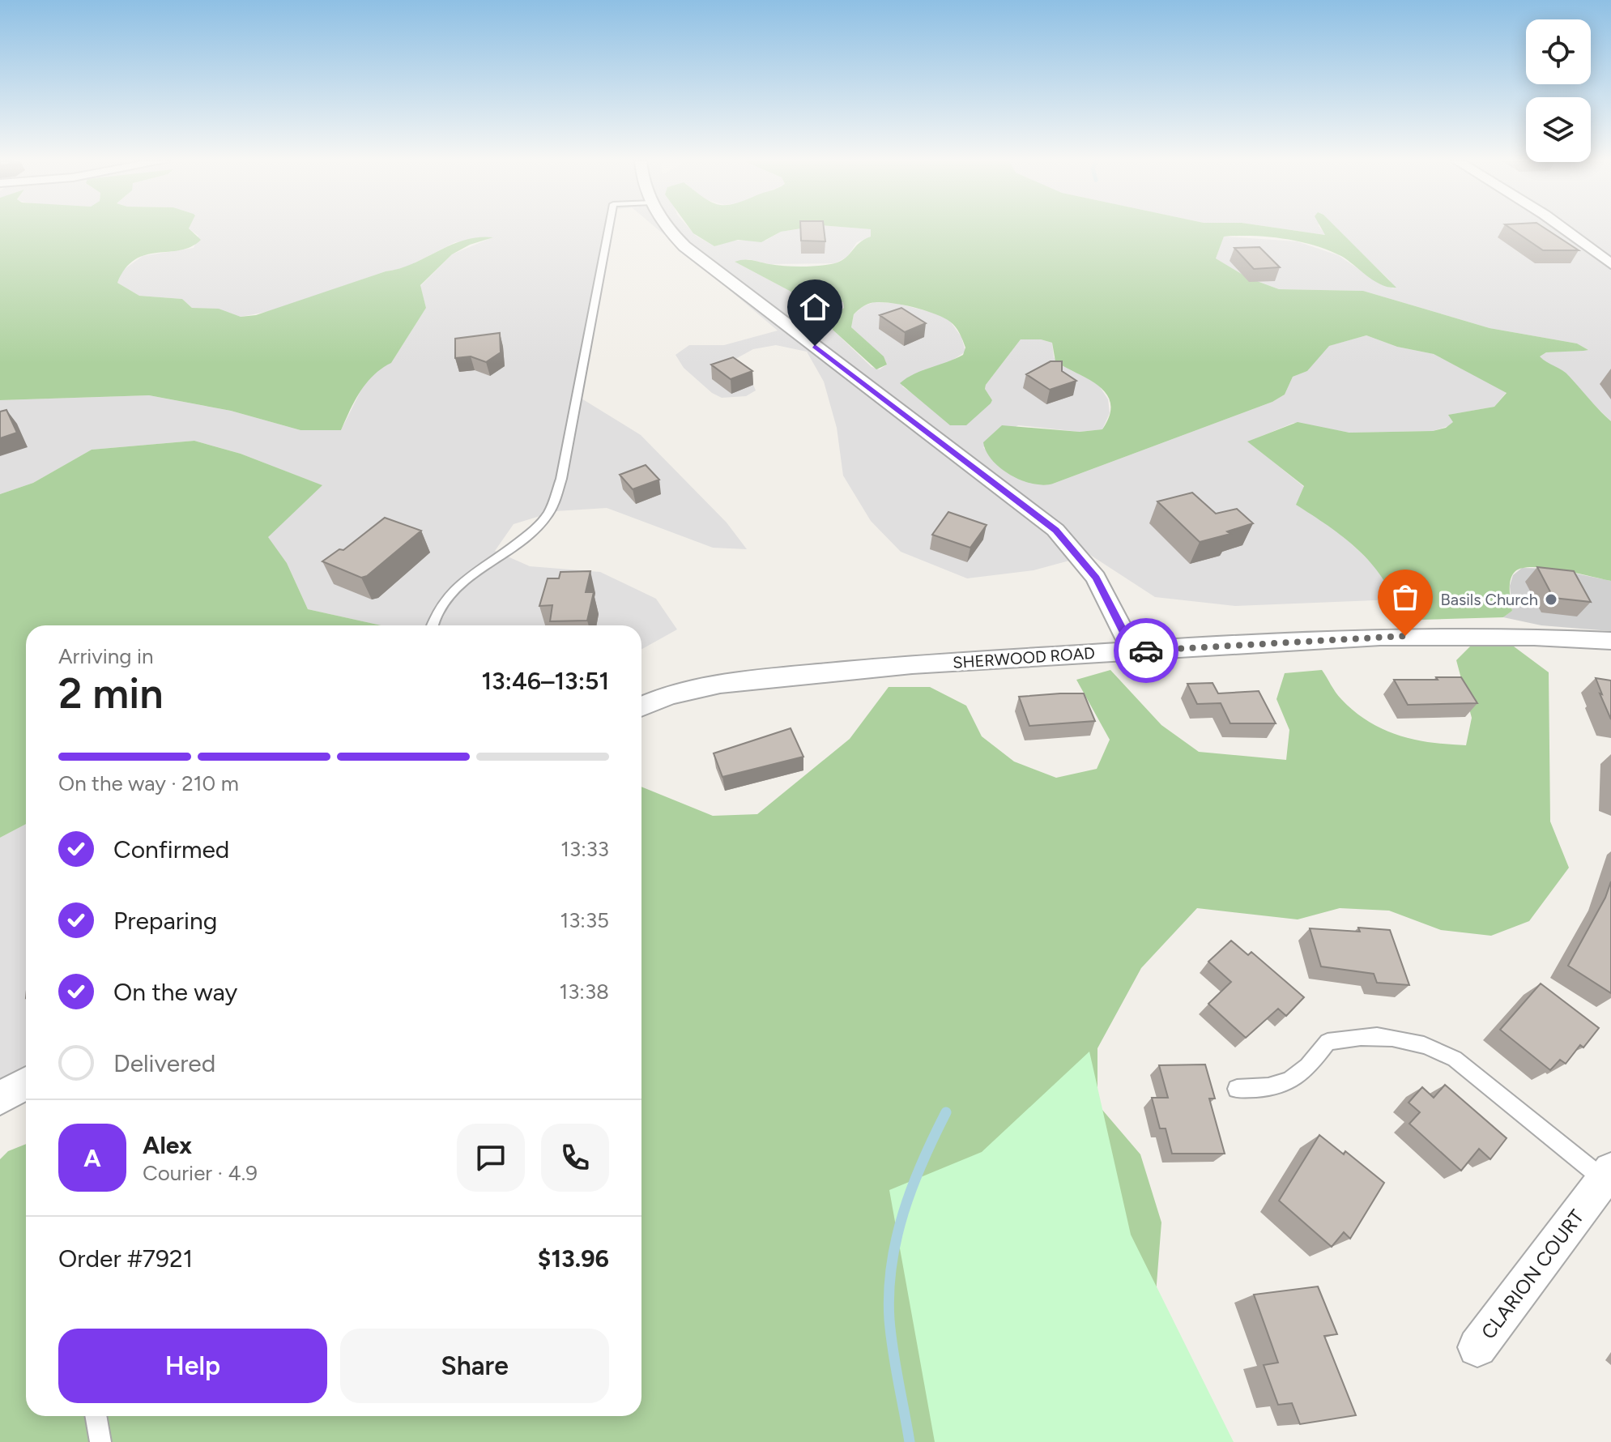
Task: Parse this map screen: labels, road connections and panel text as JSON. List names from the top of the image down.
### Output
{
  "streets": {
    "street": ["SHERWOOD ROAD", "CLARION COURT"]
  },
  "places": ["Basils Church"],
  "page": {
    "heading": ["2 min", "Arriving in", "13:46–13:51"],
    "panel": [
      "Alex",
      "Courier · 4.9",
      "Order #7921",
      "$13.96"
    ],
    "bar": "On the way · 210 m",
    "list": [
      ["Confirmed", "13:33"],
      ["Preparing", "13:35"],
      ["On the way", "13:38"],
      "Delivered"
    ],
    "round": "A",
    "buttons": ["Help", "Share"]
  }
}
